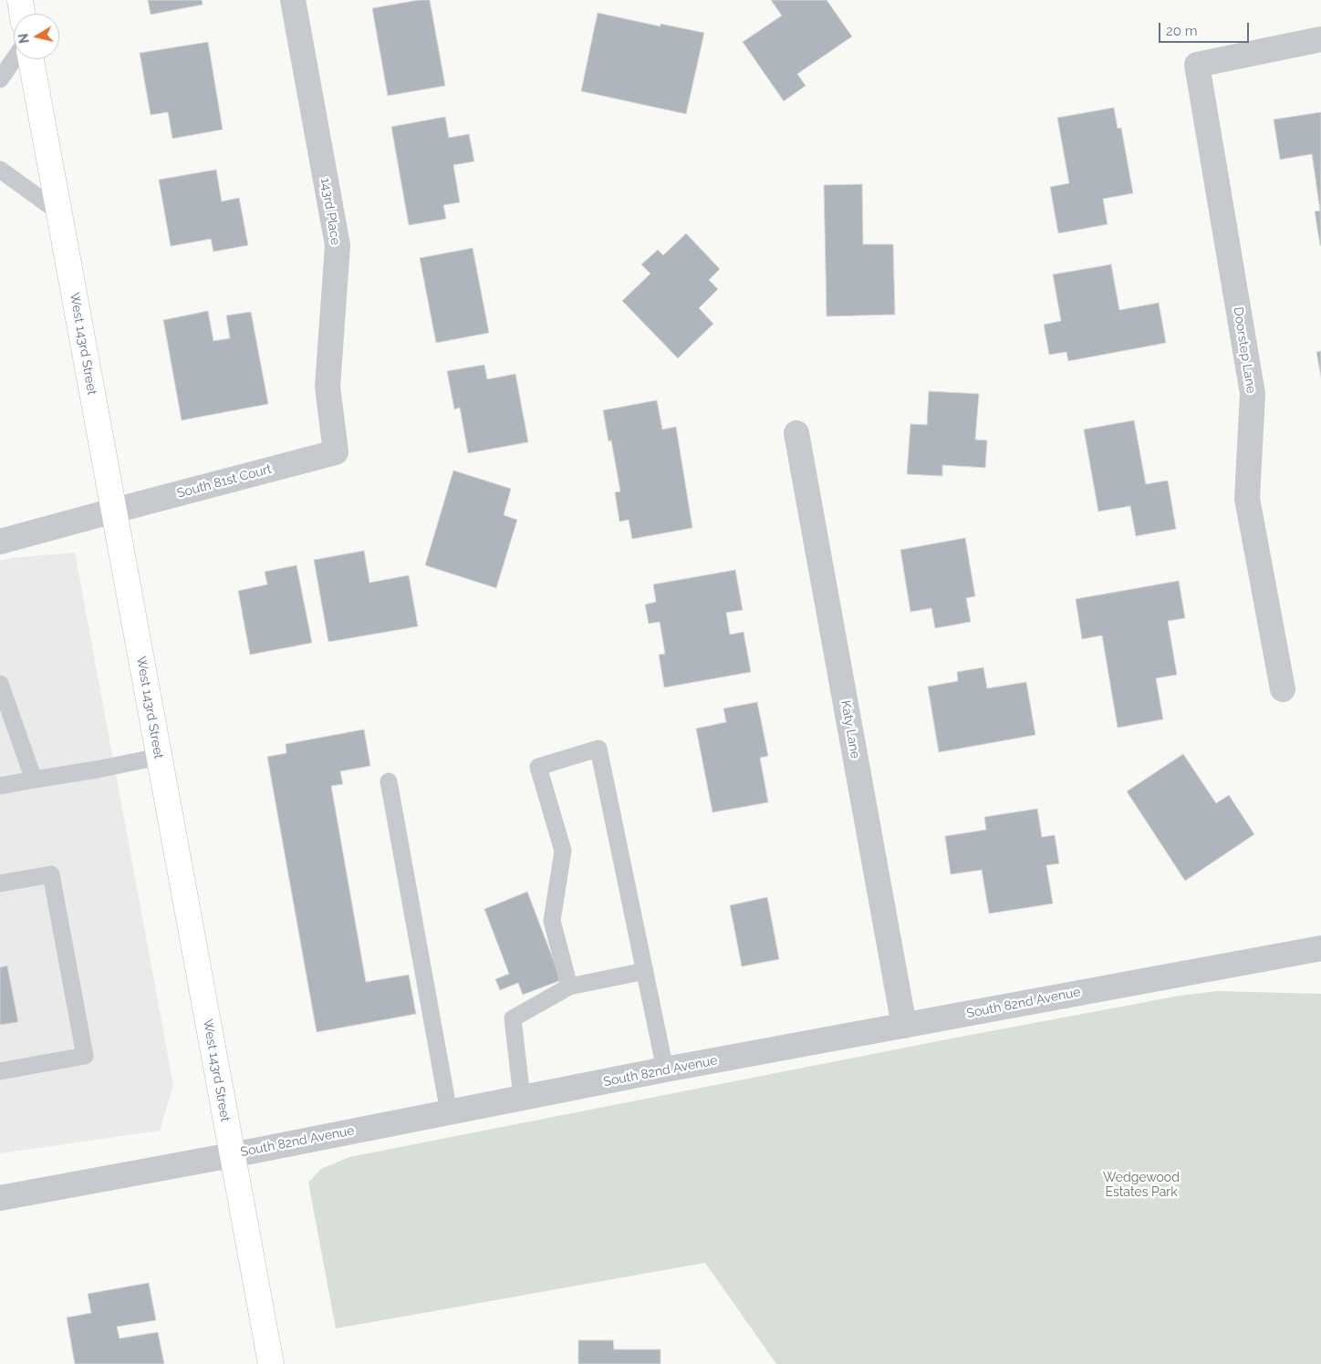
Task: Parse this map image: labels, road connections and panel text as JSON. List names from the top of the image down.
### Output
{
  "streets": {
    "main road": ["West 143rd Street"],
    "street": [
      "143rd Place",
      "Doorstep Lane",
      "South 81st Court",
      "Katy Lane",
      "South 82nd Avenue"
    ]
  },
  "crossings": [
    ["143rd Place", "South 81st Court"],
    ["West 143rd Street", "South 81st Court"],
    ["West 143rd Street", "South 82nd Avenue"],
    ["Katy Lane", "South 82nd Avenue"]
  ],
  "parks": ["Wedgewood Estates Park"],
  "scale_bar": "20 m",
  "north": "left"
}
